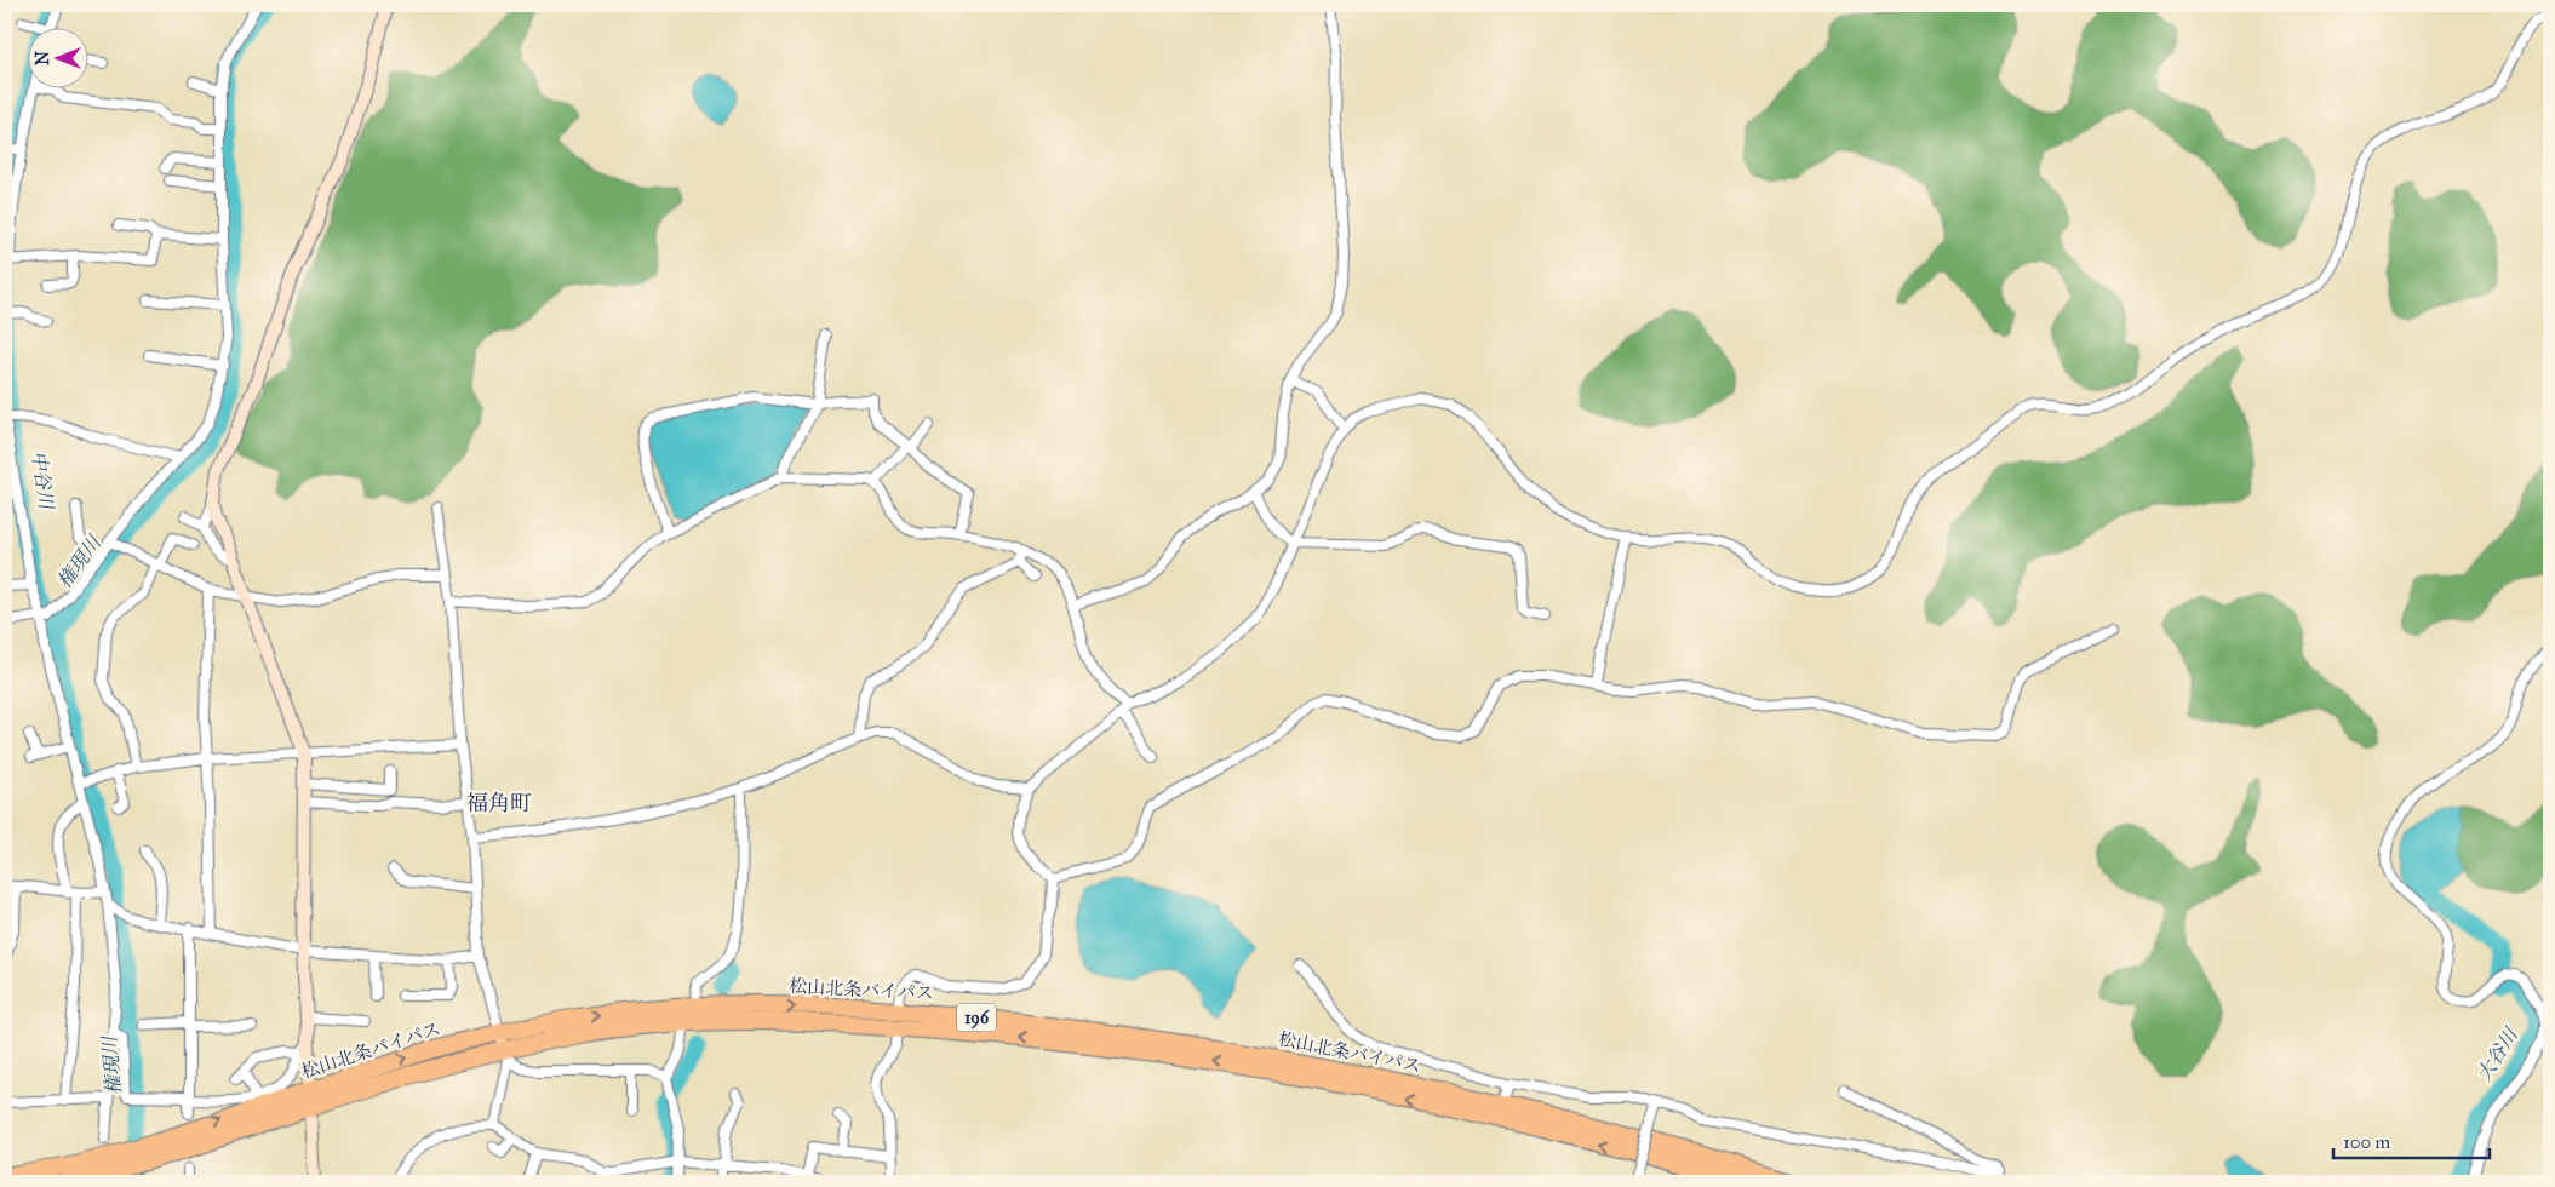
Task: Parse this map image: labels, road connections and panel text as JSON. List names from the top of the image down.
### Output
{
  "streets": {
    "highway": ["松山北条バイパス", "196"]
  },
  "districts": ["福角町"],
  "water": ["中谷川", "権現川", "大谷川"],
  "scale_bar": "100 m",
  "north": "left"
}
